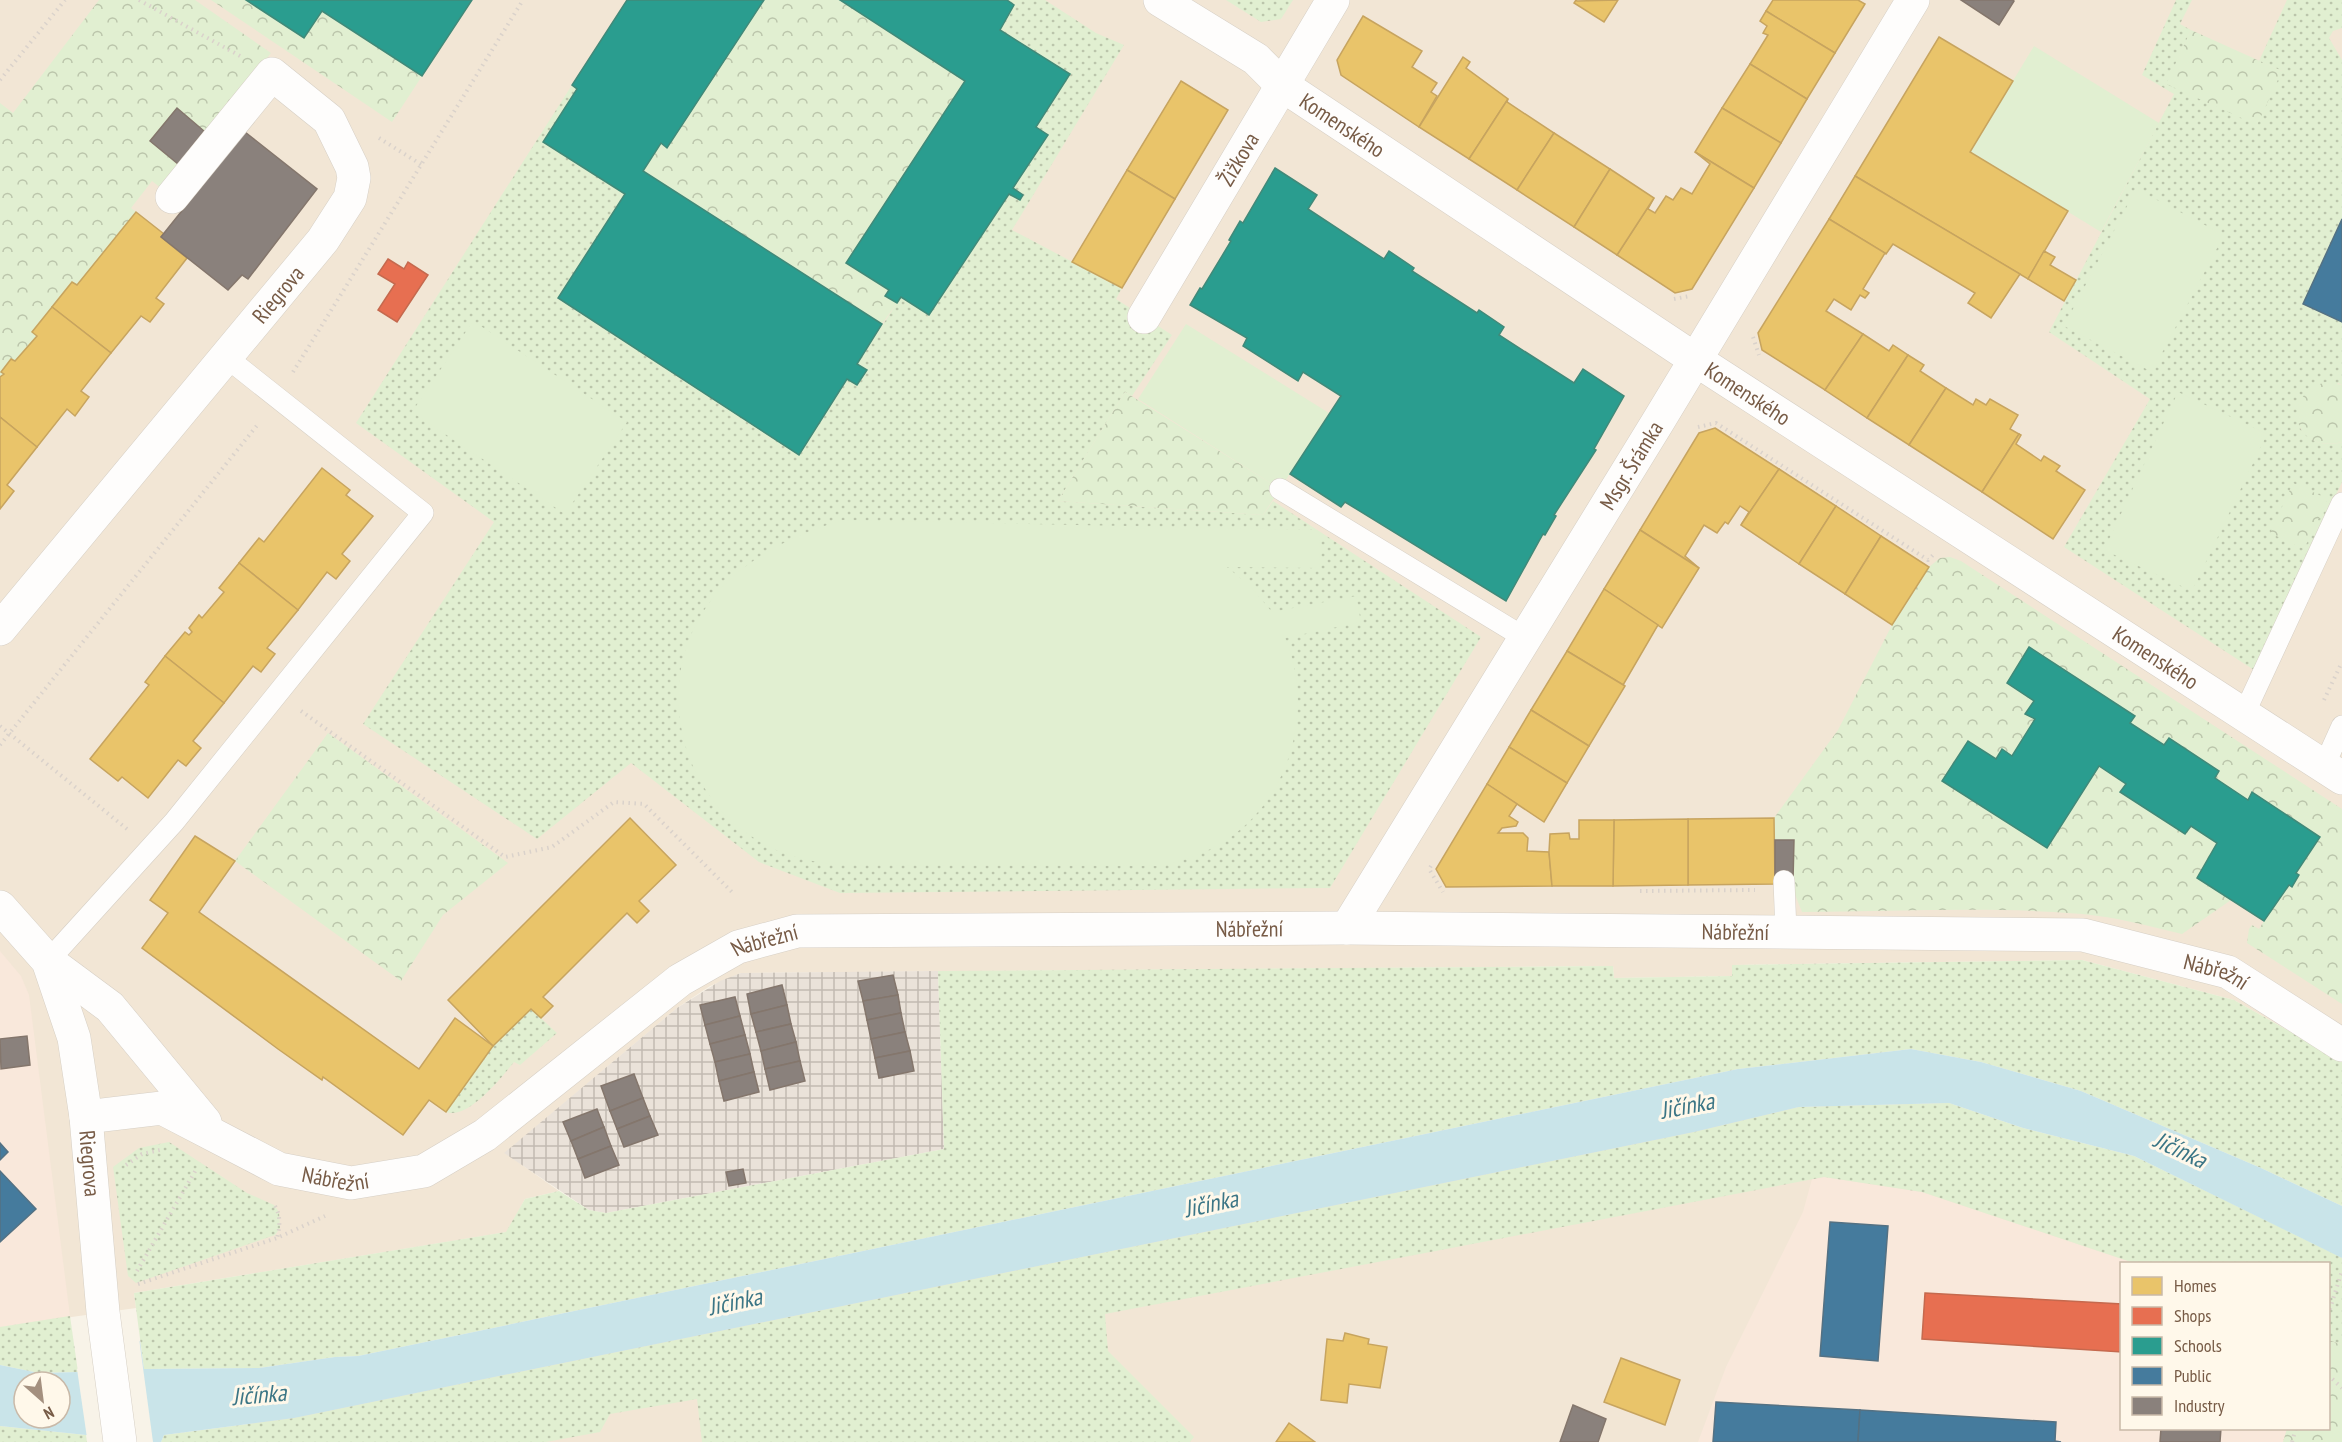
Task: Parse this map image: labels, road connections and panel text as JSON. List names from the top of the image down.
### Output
{
  "streets": {
    "street": [
      "Komenského",
      "Žižkova",
      "Riegrova",
      "Msgr. Šrámka",
      "Nábřežní"
    ]
  },
  "crossings": [
    ["Komenského", "Žižkova"],
    ["Komenského", "Msgr. Šrámka"],
    ["Riegrova", "Nábřežní"],
    ["Msgr. Šrámka", "Nábřežní"]
  ],
  "water": ["Jičínka"],
  "legend": [
    "Homes",
    "Shops",
    "Schools",
    "Public",
    "Industry"
  ],
  "north": "bottom right"
}
